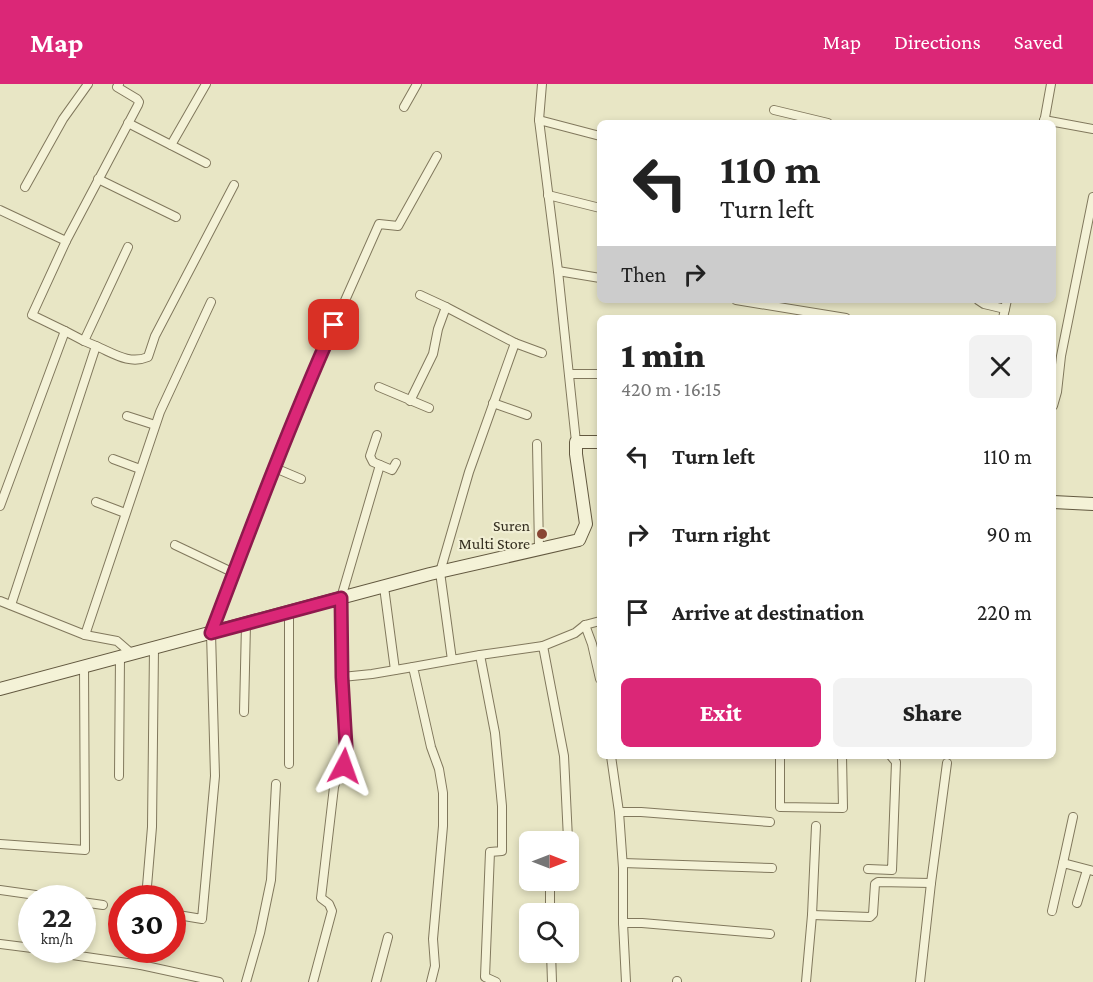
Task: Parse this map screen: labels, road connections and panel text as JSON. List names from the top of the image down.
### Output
{
  "places": ["Suren Multi Store"],
  "north": "right",
  "page": {
    "header": "Map",
    "nav": ["Map", "Directions", "Saved"],
    "turn": ["110 m", "Turn left"],
    "then": "Then",
    "heading": ["1 min", "420 m · 16:15"],
    "list": [
      {
        "name": "Turn left",
        "value": "110 m"
      },
      {
        "name": "Turn right",
        "value": "90 m"
      },
      {
        "name": "Arrive at destination",
        "value": "220 m"
      }
    ],
    "buttons": ["Exit", "Share"],
    "speed": "22 km/h",
    "limit": "30"
  }
}
